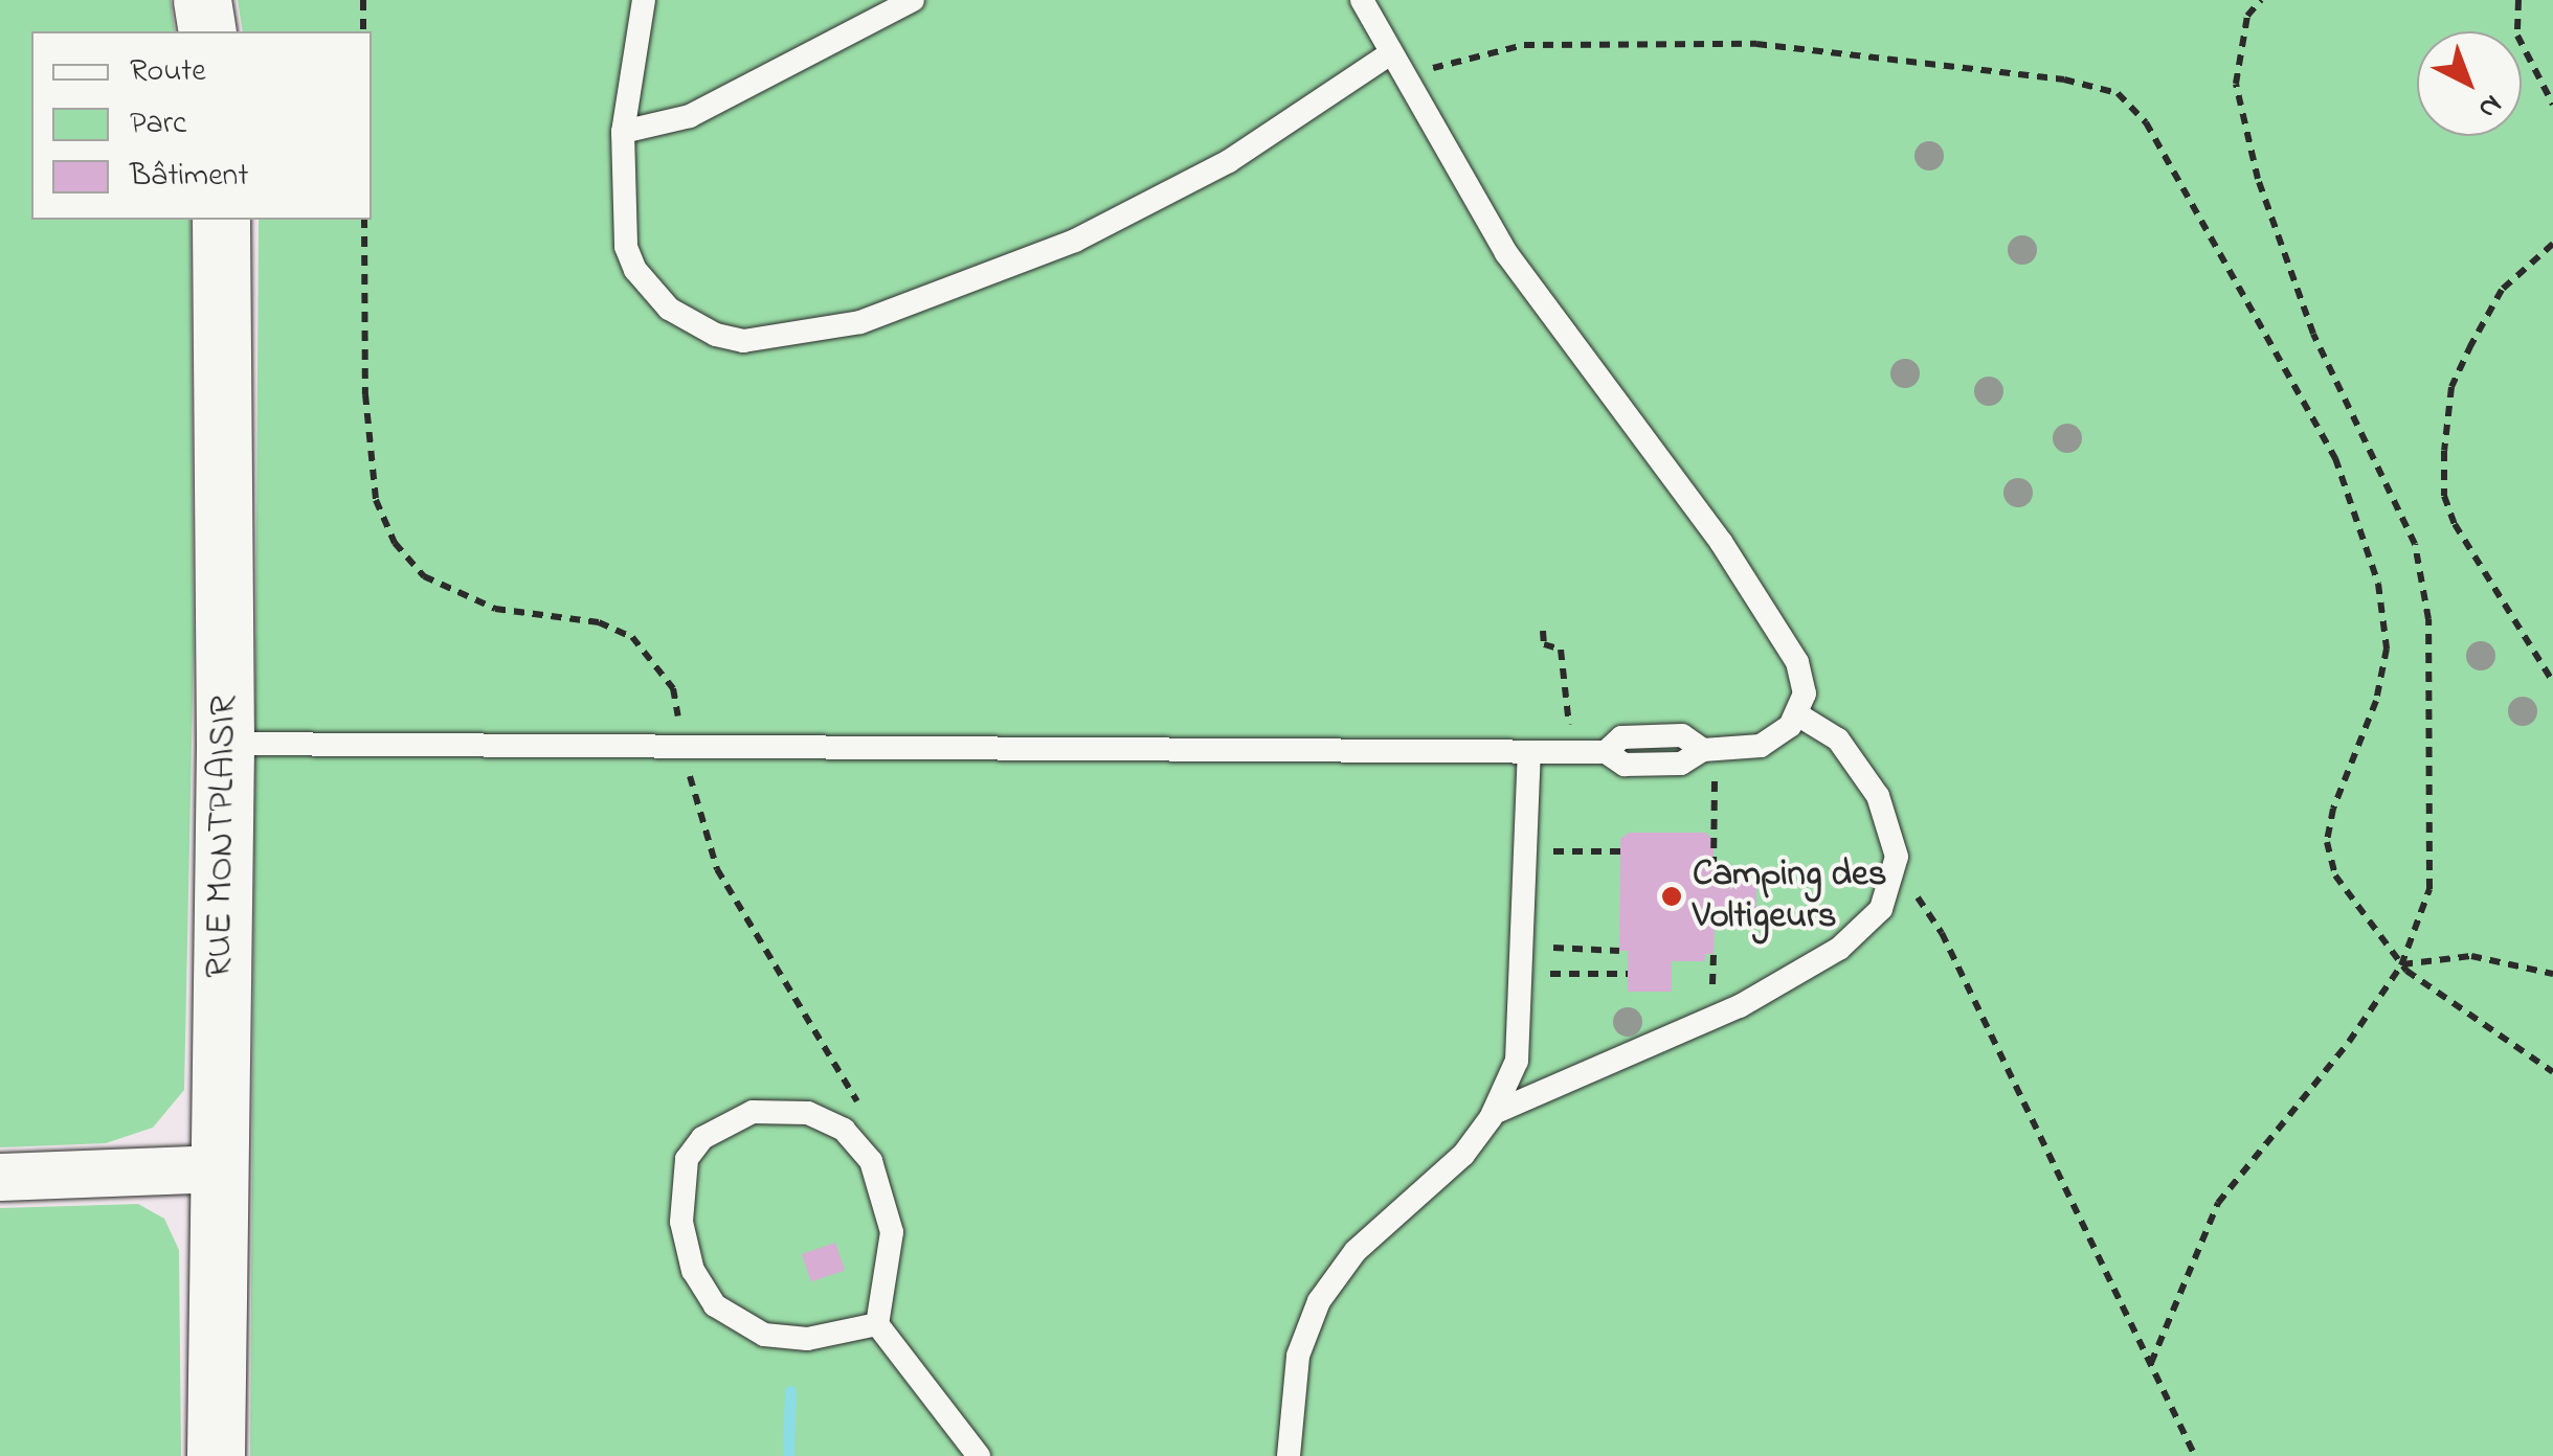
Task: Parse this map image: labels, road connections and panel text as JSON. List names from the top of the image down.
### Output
{
  "streets": {
    "street": ["RUE MONTPLAISIR"]
  },
  "places": ["Camping des Voltigeurs"],
  "legend": ["Route", "Parc", "Bâtiment"],
  "north": "bottom right"
}
